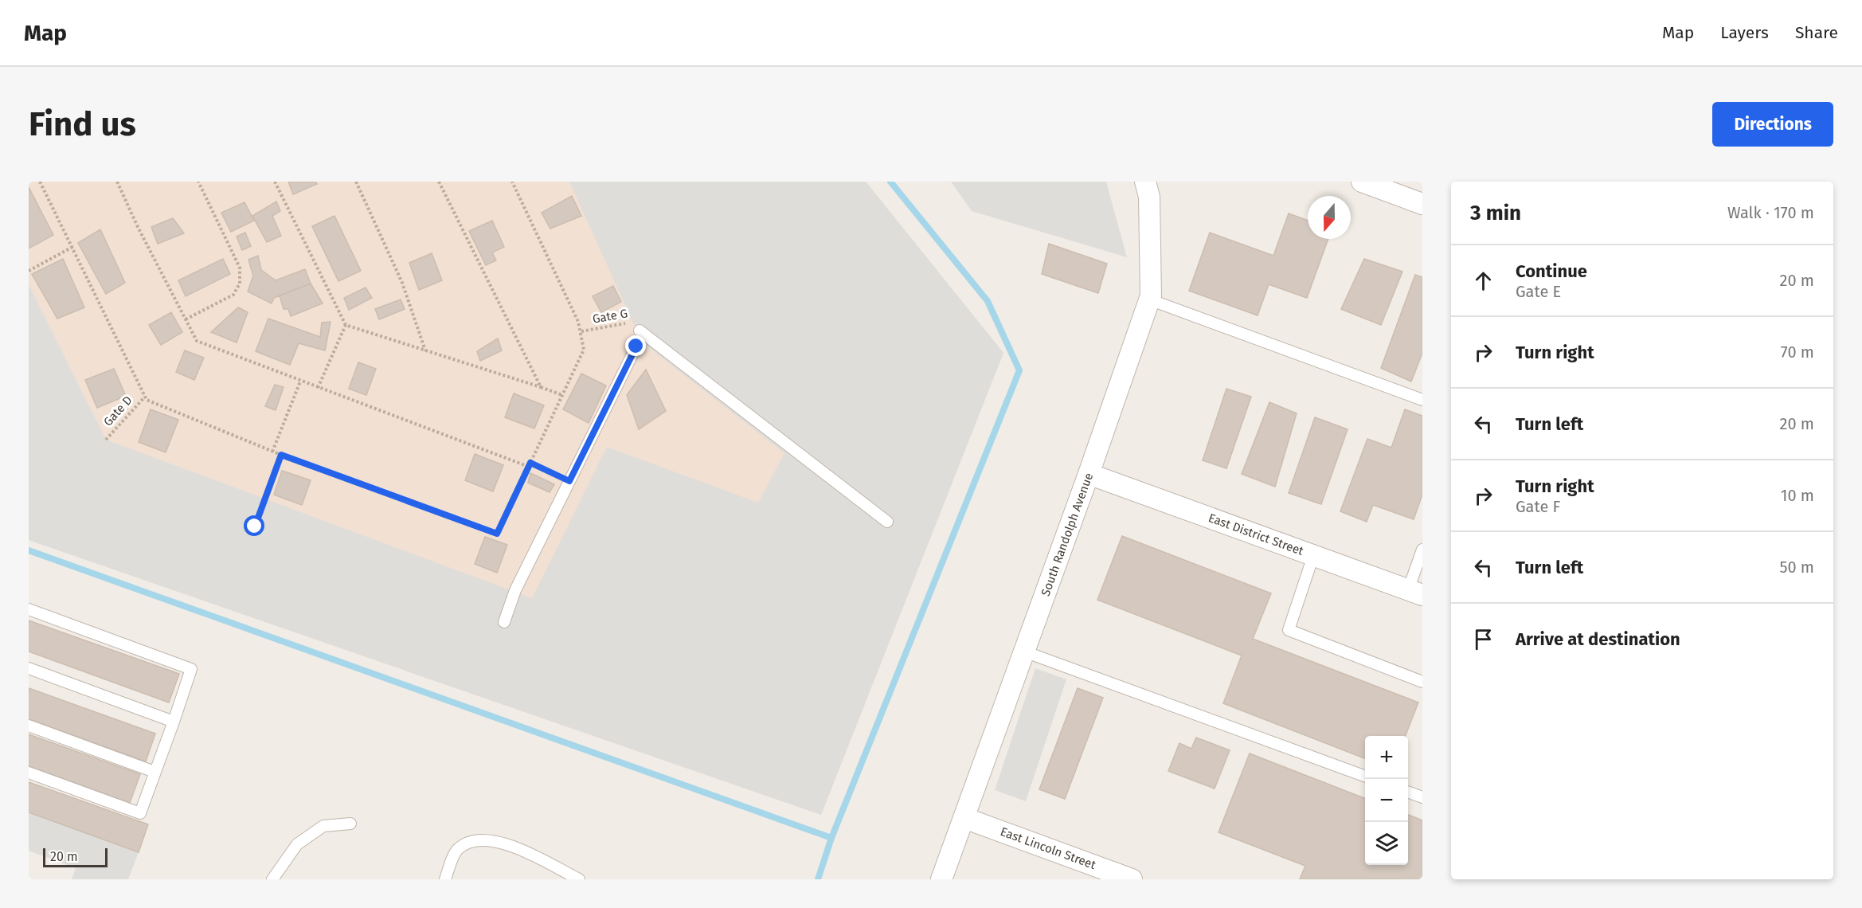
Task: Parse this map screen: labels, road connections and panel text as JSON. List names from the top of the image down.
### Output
{
  "streets": {
    "street": ["South Randolph Avenue", "East District Street", "East Lincoln Street"],
    "path": ["Gate G", "Gate D"]
  },
  "crossings": [
    ["South Randolph Avenue", "East District Street"],
    ["South Randolph Avenue", "East Lincoln Street"]
  ],
  "scale_bar": "20 m",
  "north": "bottom",
  "page": {
    "header": "Map",
    "nav": ["Map", "Layers", "Share"],
    "buttons": "Directions",
    "title": "Find us",
    "heading": ["3 min", "Walk · 170 m"],
    "list": [
      ["Continue", "Gate E", "20 m"],
      ["Turn right", "70 m"],
      ["Turn left", "20 m"],
      ["Turn right", "Gate F", "10 m"],
      ["Turn left", "50 m"],
      "Arrive at destination"
    ],
    "map_buttons": ["+", "−"],
    "scale": "20 m"
  }
}
